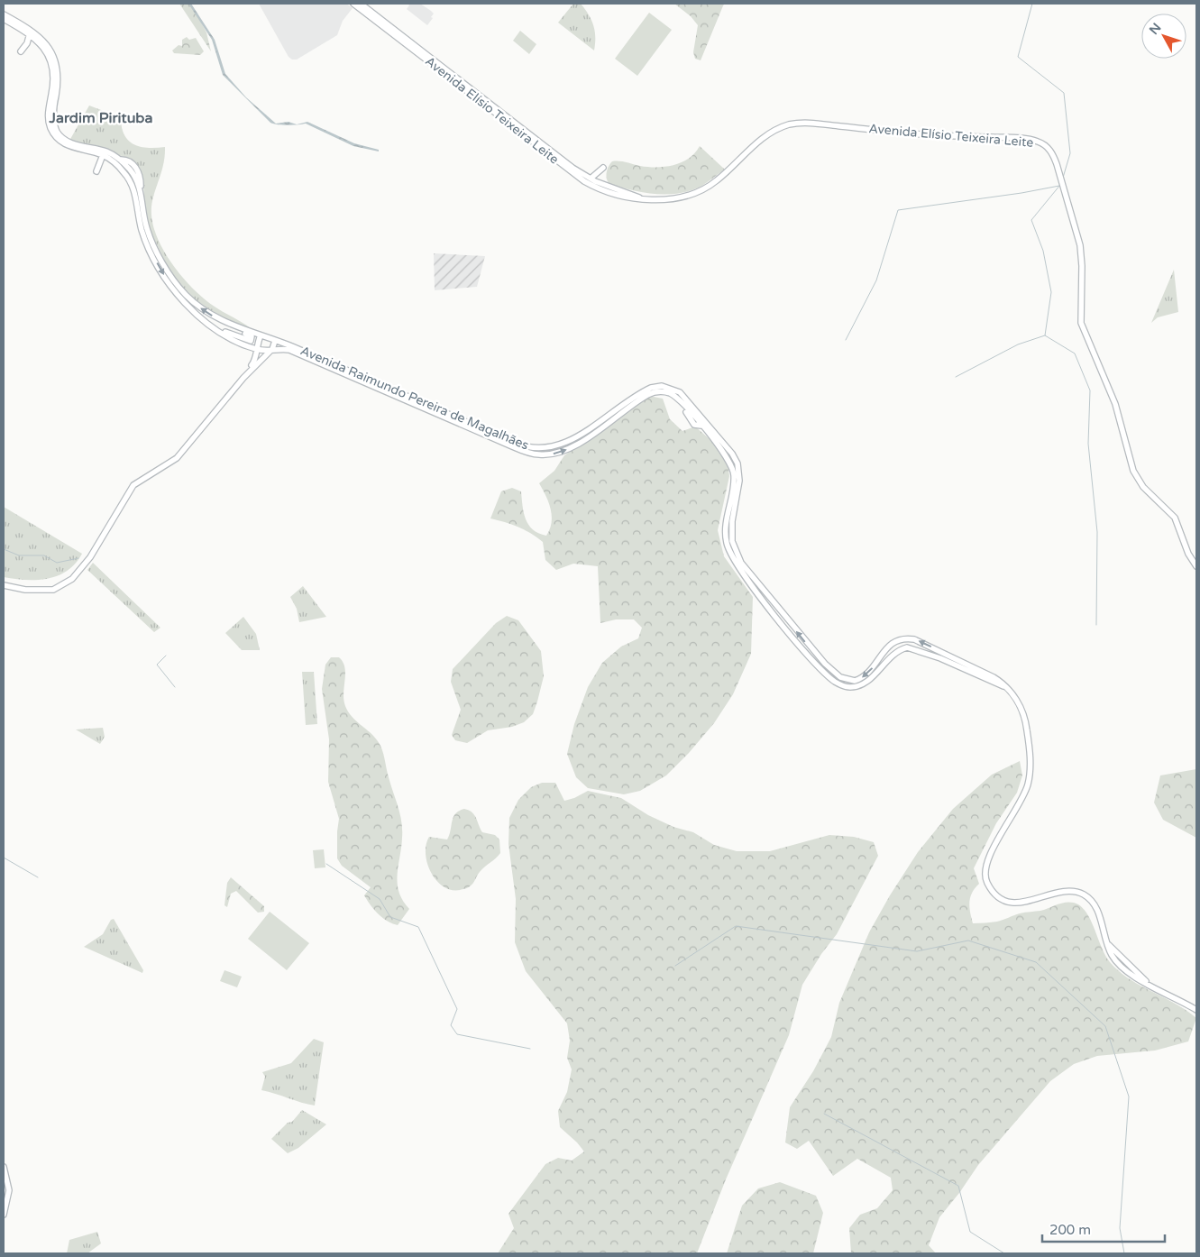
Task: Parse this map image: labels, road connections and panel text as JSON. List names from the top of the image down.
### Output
{
  "streets": {
    "main road": ["Avenida Elísio Teixeira Leite", "Avenida Raimundo Pereira de Magalhães"]
  },
  "districts": ["Jardim Pirituba"],
  "scale_bar": "200 m",
  "north": "top left"
}
